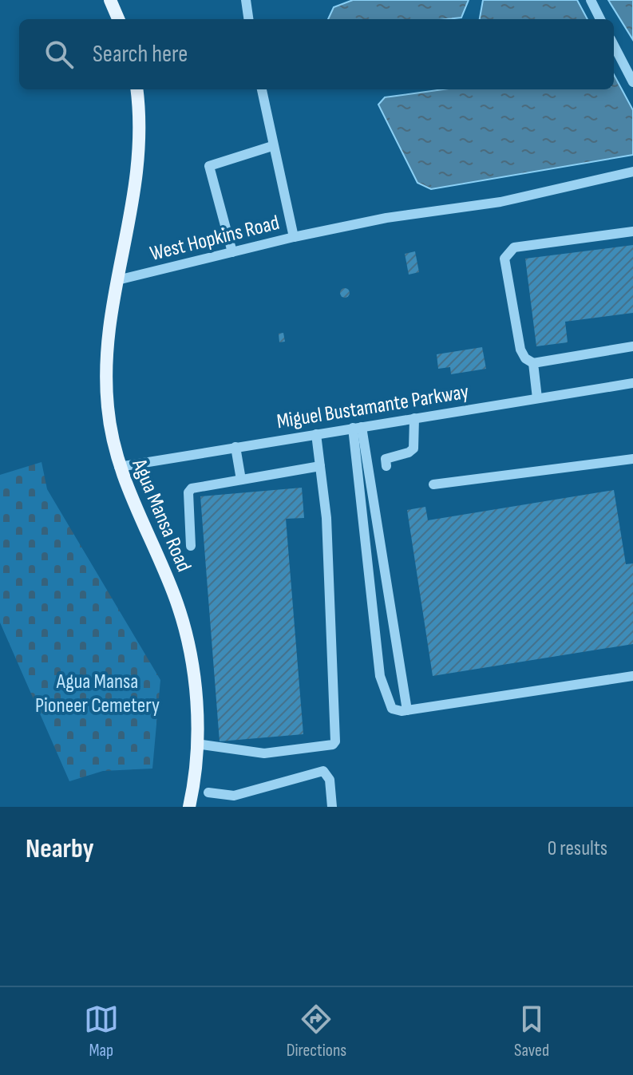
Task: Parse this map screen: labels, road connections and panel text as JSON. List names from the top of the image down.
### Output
{
  "streets": {
    "main road": ["Agua Mansa Road"],
    "street": ["West Hopkins Road", "Miguel Bustamante Parkway"]
  },
  "crossings": [
    ["West Hopkins Road", "Agua Mansa Road"],
    ["Miguel Bustamante Parkway", "Agua Mansa Road"]
  ],
  "parks": ["Agua Mansa Pioneer Cemetery"],
  "page": {
    "search": "Search here",
    "heading": ["Nearby", "0 results"],
    "nav": ["Map", "Directions", "Saved"]
  }
}
